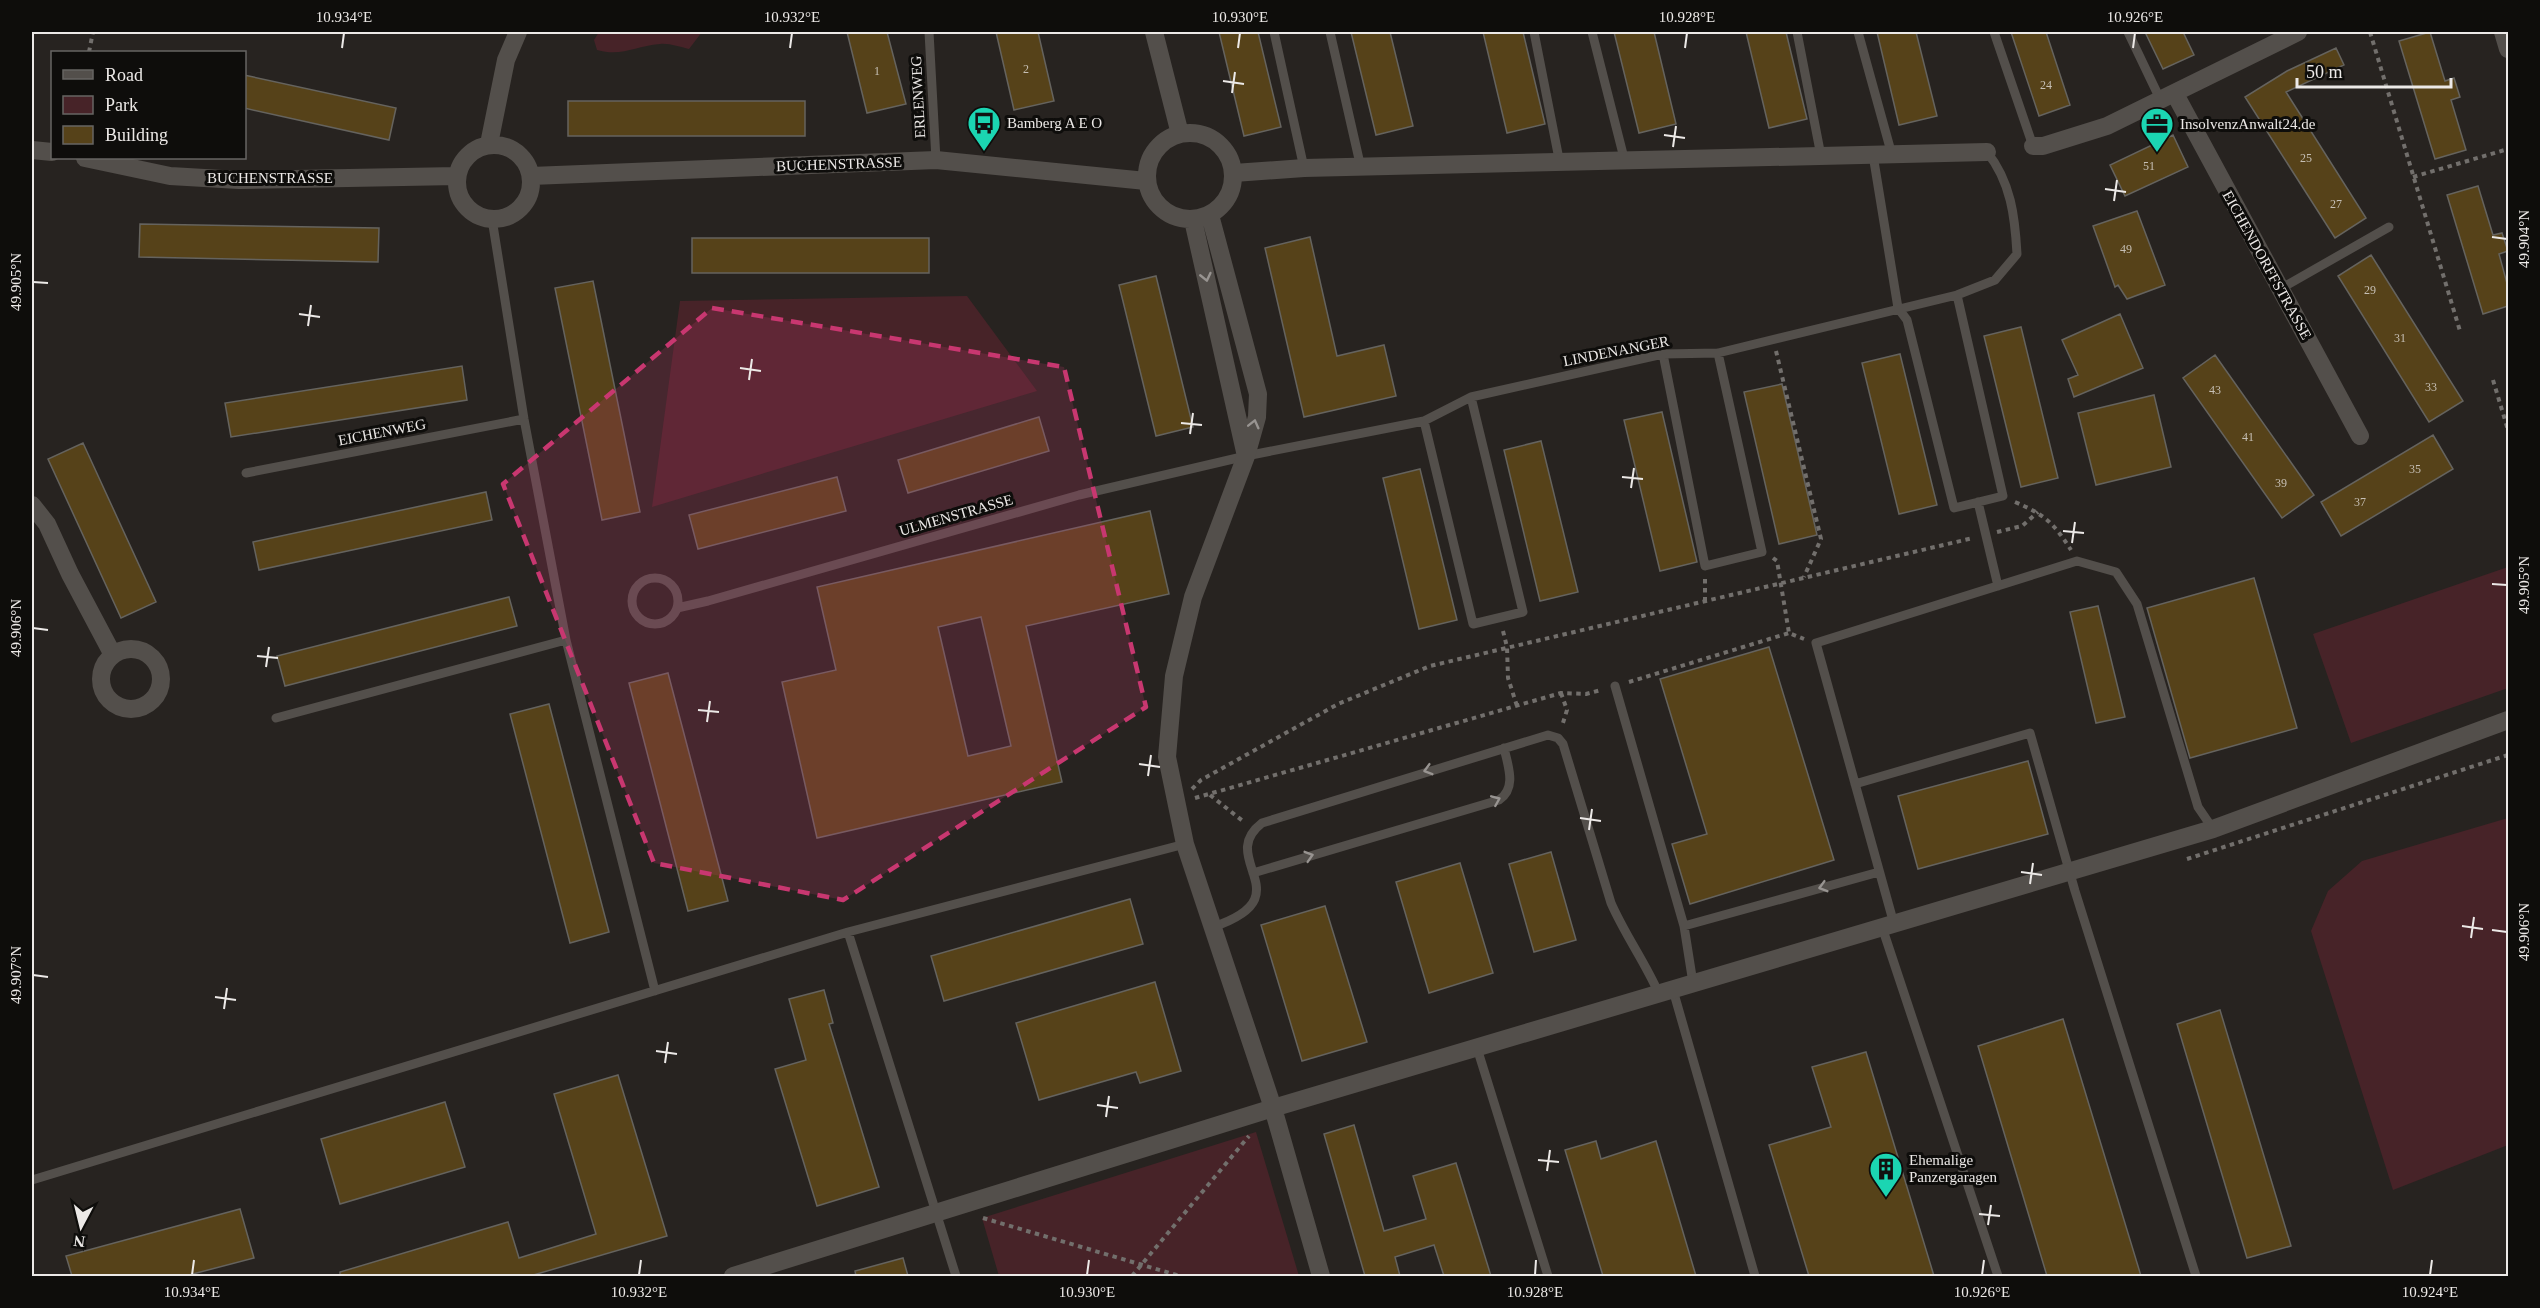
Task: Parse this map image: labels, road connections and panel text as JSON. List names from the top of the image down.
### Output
{
  "streets": {
    "street": ["BUCHENSTRASSE", "EICHENDORFFSTRASSE"],
    "lane": [
      "ERLENWEG",
      "LINDENANGER",
      "EICHENWEG",
      "ULMENSTRASSE"
    ]
  },
  "crossings": [
    ["ERLENWEG", "BUCHENSTRASSE"],
    ["LINDENANGER", "ULMENSTRASSE"]
  ],
  "places": {
    "bus stop": ["Bamberg A E O"],
    "office": ["InsolvenzAnwalt24.de"],
    "building": ["Ehemalige Panzergaragen"]
  },
  "house_numbers": [
    "2",
    "1",
    "24",
    "25",
    "51",
    "27",
    "49",
    "29",
    "31",
    "33",
    "43",
    "41",
    "35",
    "39",
    "37"
  ],
  "legend": ["Road", "Park", "Building"],
  "scale_bar": "50 m",
  "north": "bottom",
  "coordinates": [
    "10.934°E",
    "10.932°E",
    "10.930°E",
    "10.928°E",
    "10.926°E",
    "49.904°N",
    "49.905°N",
    "49.906°N",
    "49.907°N",
    "10.924°E"
  ]
}
